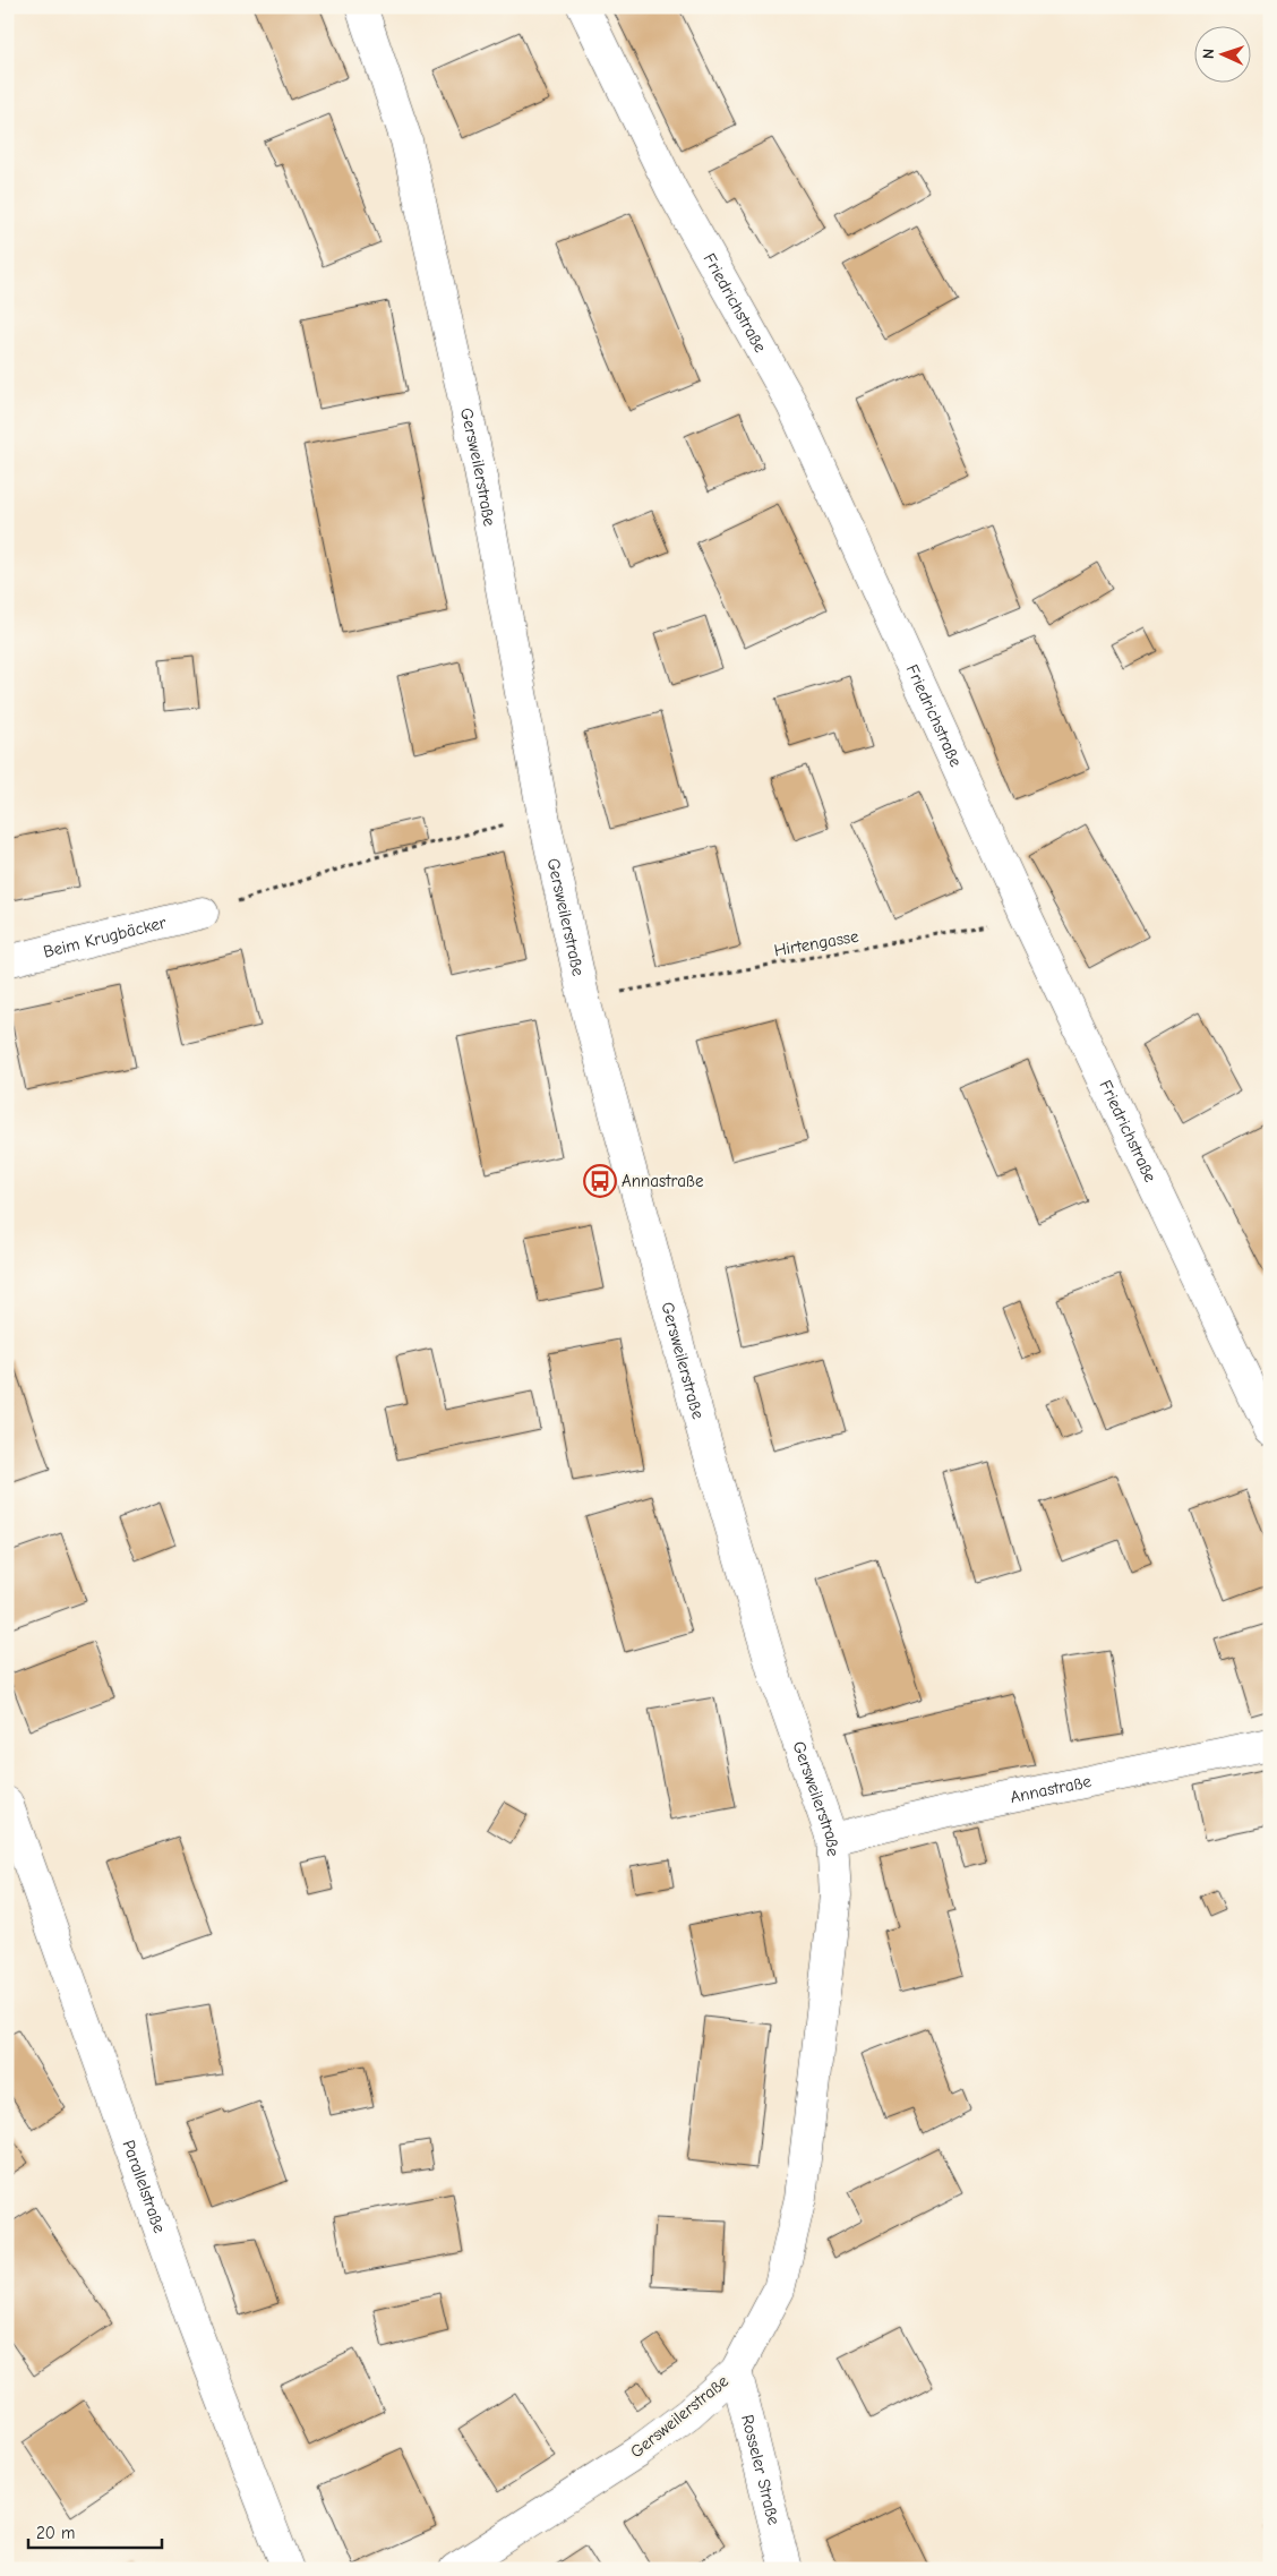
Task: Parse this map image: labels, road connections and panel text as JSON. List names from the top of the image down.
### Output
{
  "streets": {
    "street": [
      "Friedrichstraße",
      "Gersweilerstraße",
      "Beim Krugbäcker",
      "Annastraße",
      "Parallelstraße",
      "Rosseler Straße"
    ],
    "path": ["Hirtengasse"]
  },
  "crossings": [
    ["Friedrichstraße", "Hirtengasse"],
    ["Gersweilerstraße", "Annastraße"],
    ["Gersweilerstraße", "Rosseler Straße"]
  ],
  "places": {
    "bus stop": ["Annastraße"]
  },
  "scale_bar": "20 m",
  "north": "left"
}
